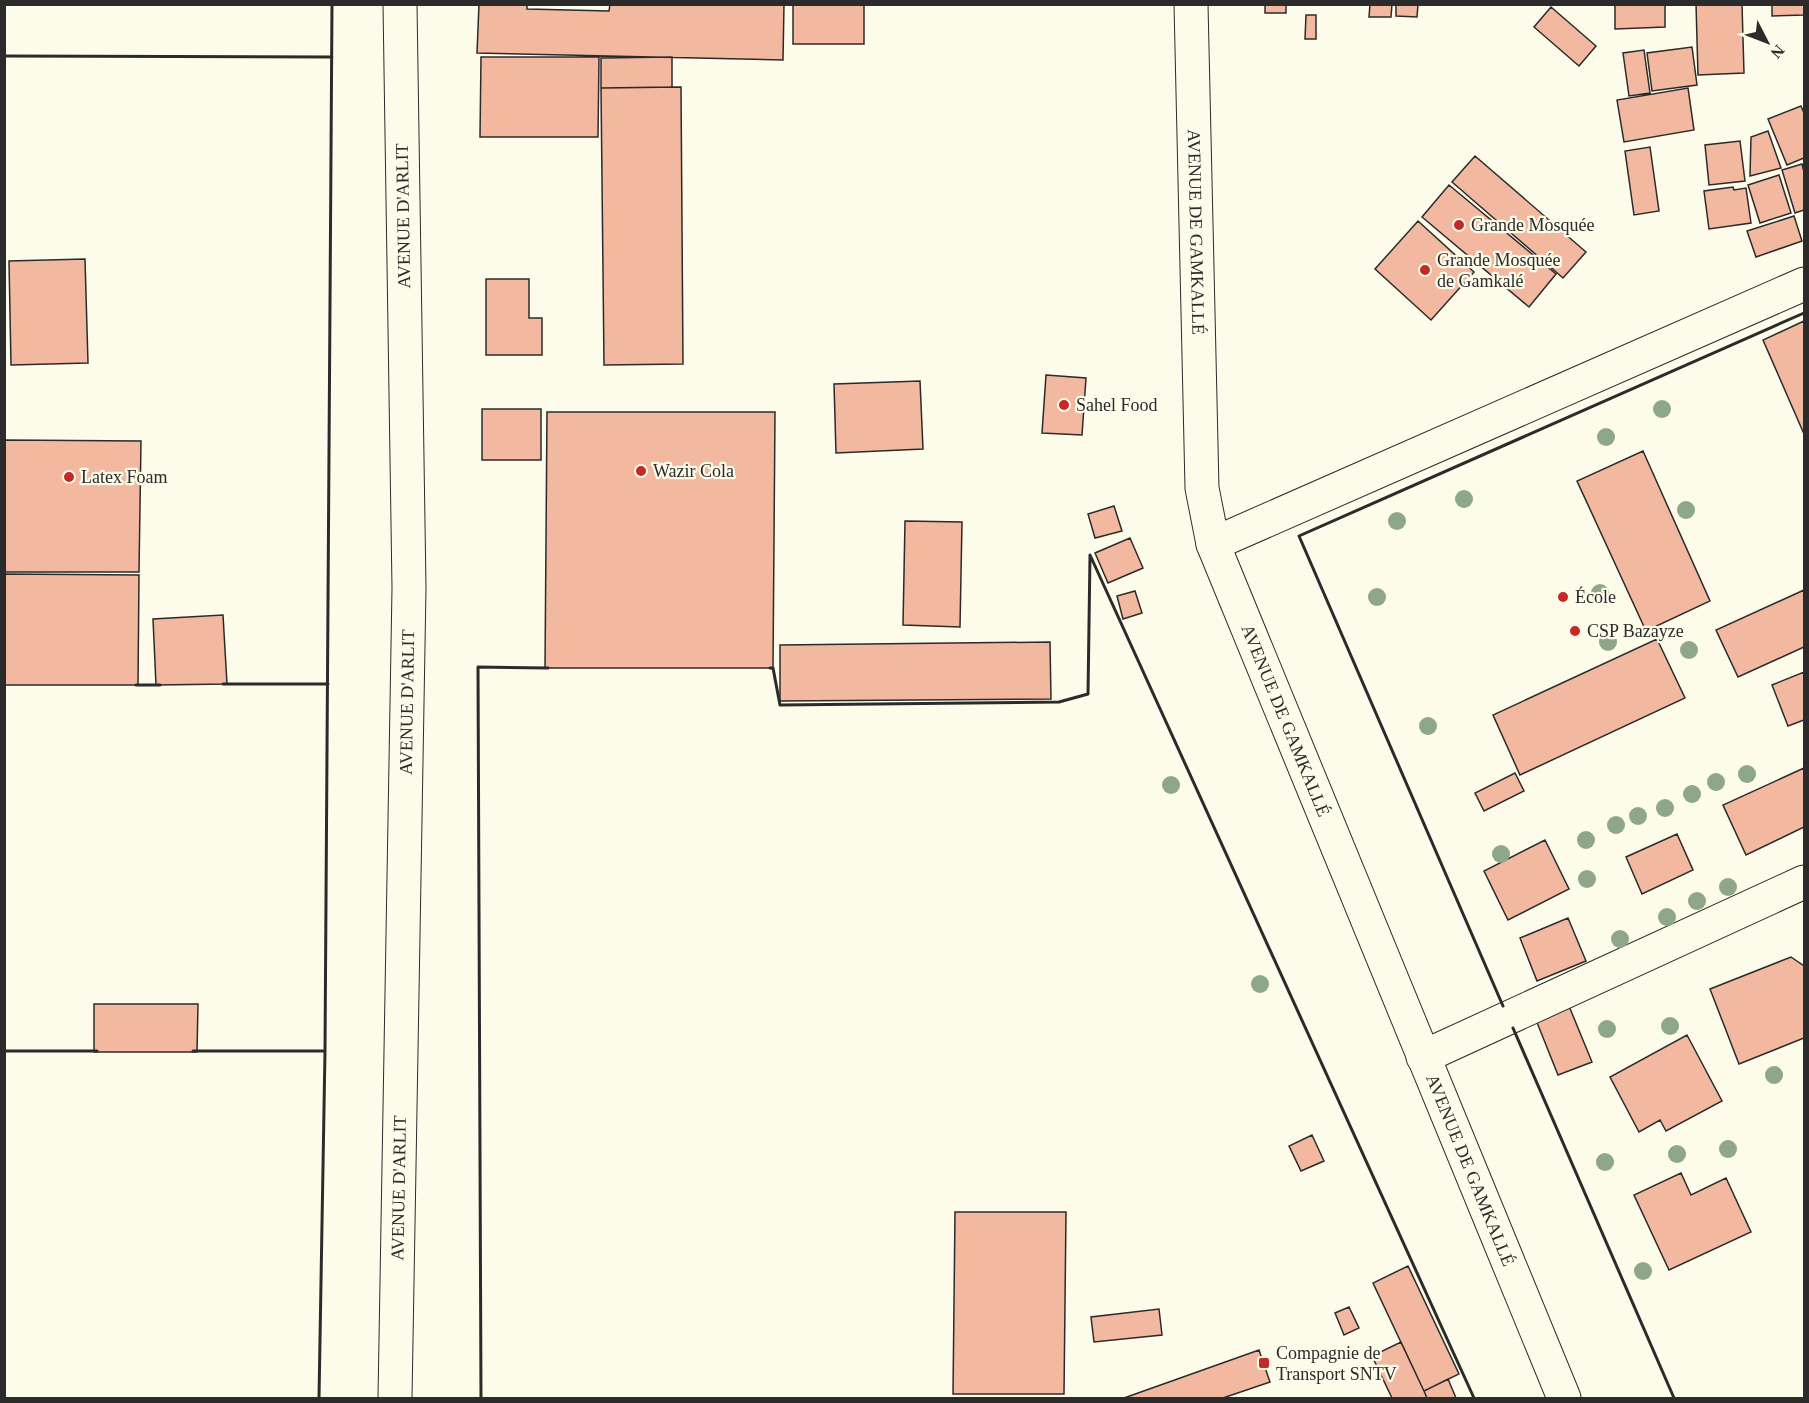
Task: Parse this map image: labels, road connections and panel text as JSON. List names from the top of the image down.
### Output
{
  "streets": {
    "street": ["AVENUE D'ARLIT", "AVENUE DE GAMKALLÉ"]
  },
  "places": {
    "other": [
      "Grande Mosquée",
      "Grande Mosquée de Gamkalé",
      "Sahel Food",
      "Wazir Cola",
      "Latex Foam",
      "École",
      "CSP Bazayze"
    ],
    "transit": ["Compagnie de Transport SNTV"]
  },
  "north": "bottom right"
}
